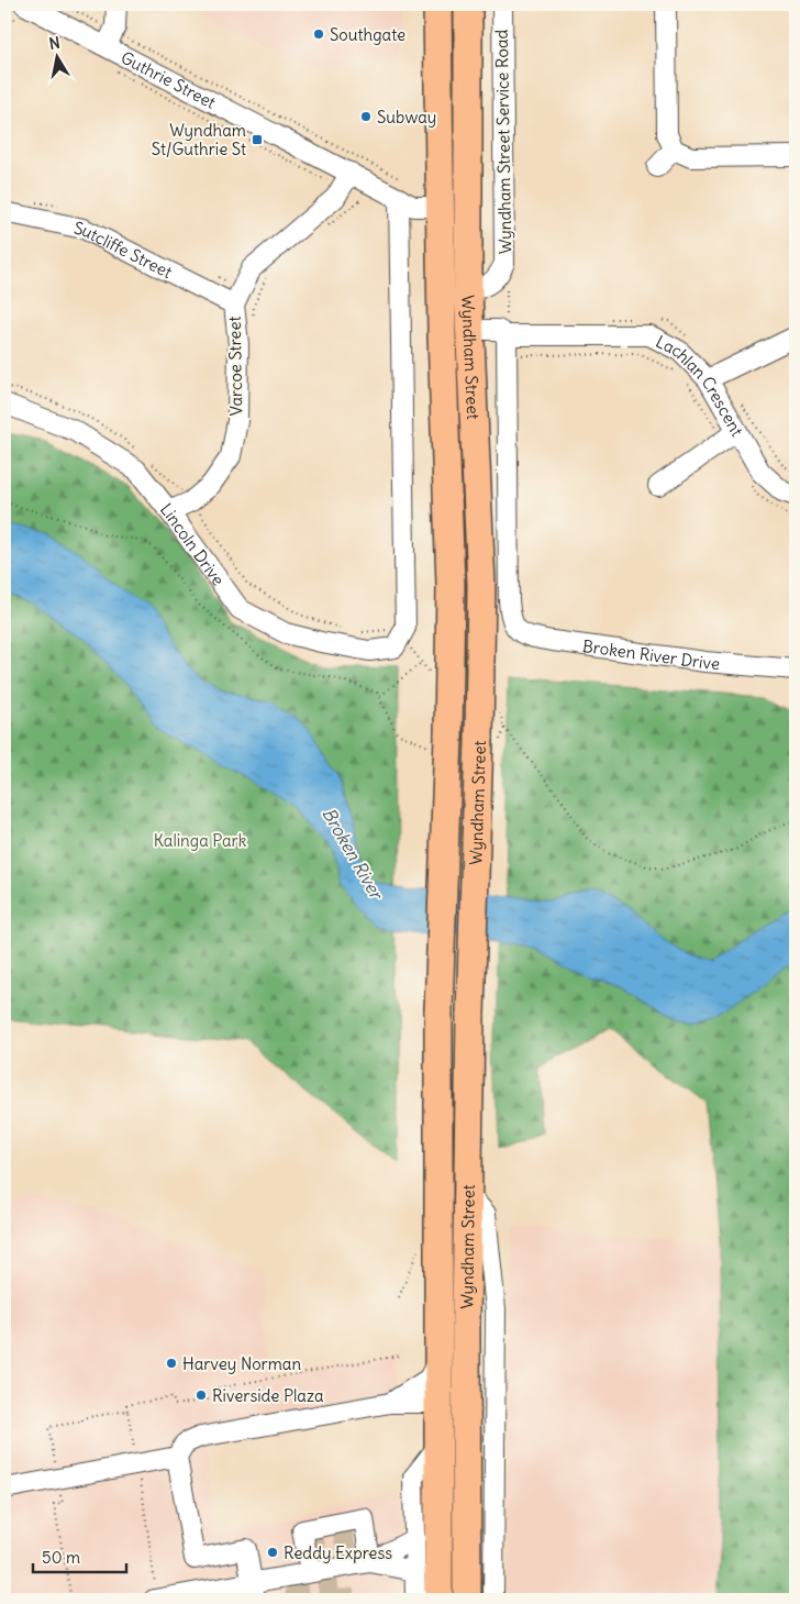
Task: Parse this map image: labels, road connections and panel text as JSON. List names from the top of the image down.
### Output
{
  "streets": {
    "highway": ["Wyndham Street"],
    "street": [
      "Guthrie Street",
      "Wyndham Street Service Road",
      "Sutcliffe Street",
      "Varcoe Street",
      "Lachlan Crescent",
      "Lincoln Drive",
      "Broken River Drive"
    ]
  },
  "crossings": [
    ["Guthrie Street", "Varcoe Street"],
    ["Wyndham Street Service Road", "Wyndham Street"],
    ["Sutcliffe Street", "Varcoe Street"],
    ["Wyndham Street", "Lachlan Crescent"],
    ["Varcoe Street", "Lincoln Drive"],
    ["Lachlan Crescent", "Broken River Drive"]
  ],
  "water": ["Broken River"],
  "parks": ["Kalinga Park"],
  "places": {
    "other": [
      "Southgate",
      "Subway",
      "Harvey Norman",
      "Riverside Plaza",
      "Reddy Express"
    ],
    "transit": ["Wyndham St/Guthrie St"]
  },
  "scale_bar": "50 m",
  "north": "top"
}
